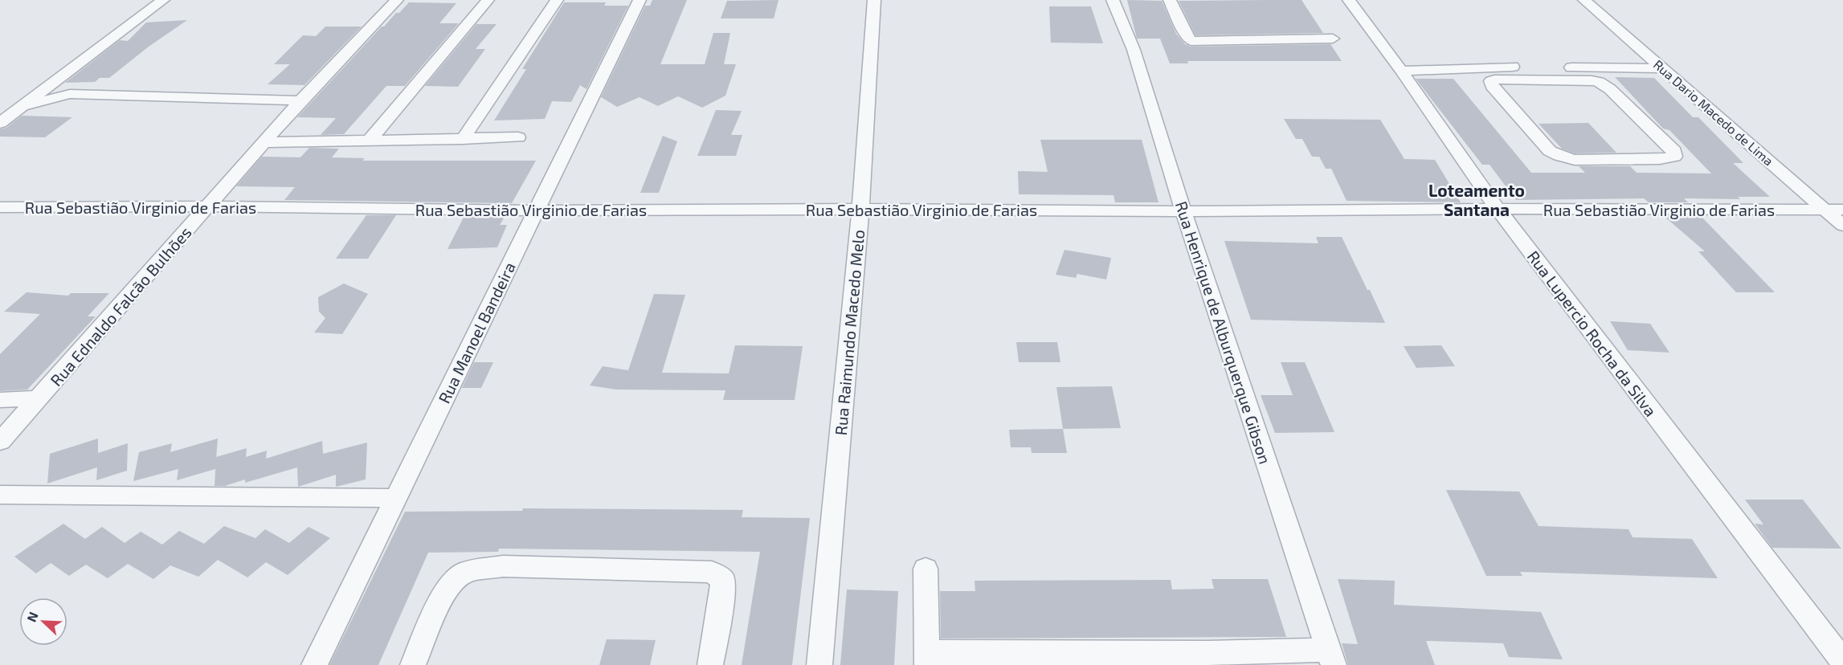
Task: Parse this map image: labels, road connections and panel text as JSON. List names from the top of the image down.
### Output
{
  "streets": {
    "street": [
      "Rua Dario Macedo de Lima",
      "Rua Sebastião Virginio de Farias",
      "Rua Ednaldo Falcão Bulhões",
      "Rua Manoel Bandeira",
      "Rua Raimundo Macedo Melo",
      "Rua Henrique de Alburquerque Gibson",
      "Rua Lupercio Rocha da Silva"
    ]
  },
  "crossings": [
    ["Rua Dario Macedo de Lima", "Rua Sebastião Virginio de Farias"],
    ["Rua Sebastião Virginio de Farias", "Rua Ednaldo Falcão Bulhões"],
    ["Rua Sebastião Virginio de Farias", "Rua Manoel Bandeira"],
    ["Rua Sebastião Virginio de Farias", "Rua Raimundo Macedo Melo"],
    ["Rua Sebastião Virginio de Farias", "Rua Henrique de Alburquerque Gibson"],
    ["Rua Sebastião Virginio de Farias", "Rua Lupercio Rocha da Silva"]
  ],
  "districts": ["Loteamento Santana"],
  "north": "top left"
}
